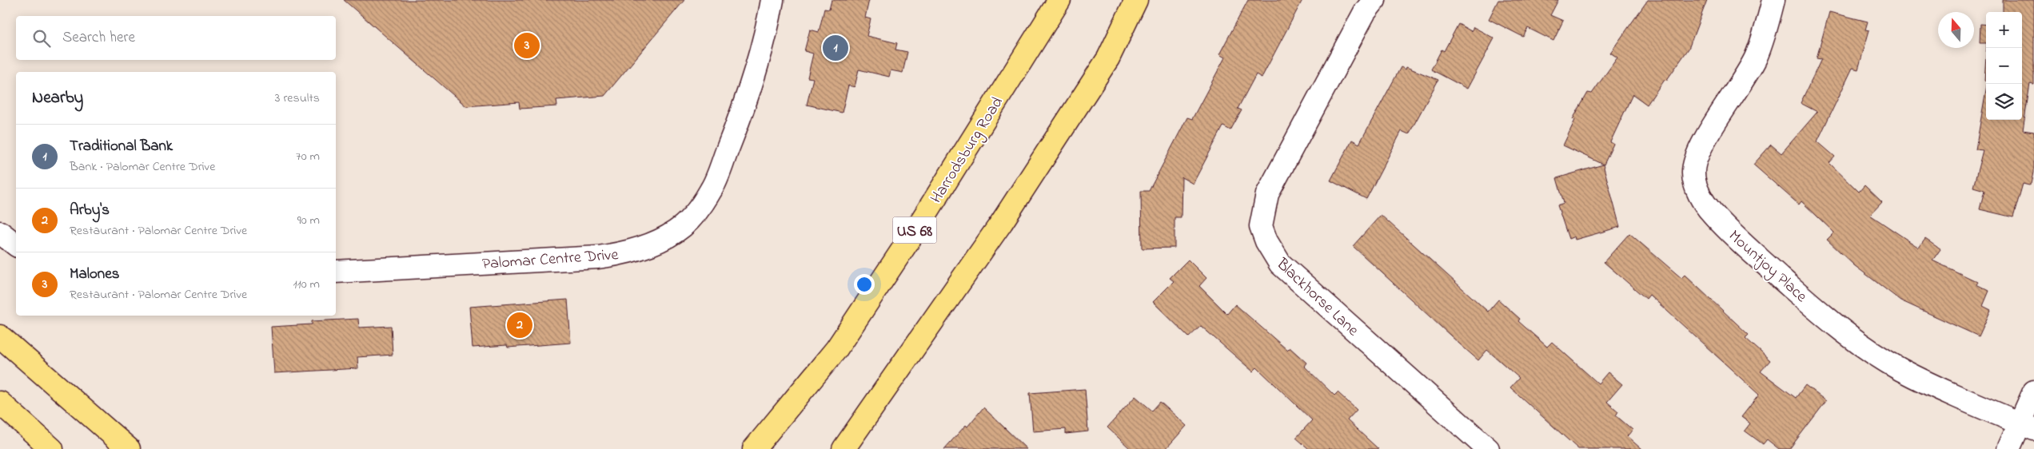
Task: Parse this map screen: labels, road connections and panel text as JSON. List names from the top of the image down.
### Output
{
  "streets": {
    "main road": ["Harrodsburg Road", "US 68"],
    "street": ["Palomar Centre Drive", "Mountjoy Place", "Blackhorse Lane"]
  },
  "north": "top",
  "page": {
    "map_buttons": ["+", "−"],
    "search": "Search here",
    "pins": ["3", "1", "2"],
    "heading": ["Nearby", "3 results"],
    "list": [
      {
        "mark": "1",
        "name": "Traditional Bank",
        "note": "Bank · Palomar Centre Drive",
        "value": "70 m"
      },
      {
        "mark": "2",
        "name": "Arby's",
        "note": "Restaurant · Palomar Centre Drive",
        "value": "90 m"
      },
      {
        "mark": "3",
        "name": "Malones",
        "note": "Restaurant · Palomar Centre Drive",
        "value": "110 m"
      }
    ]
  }
}
